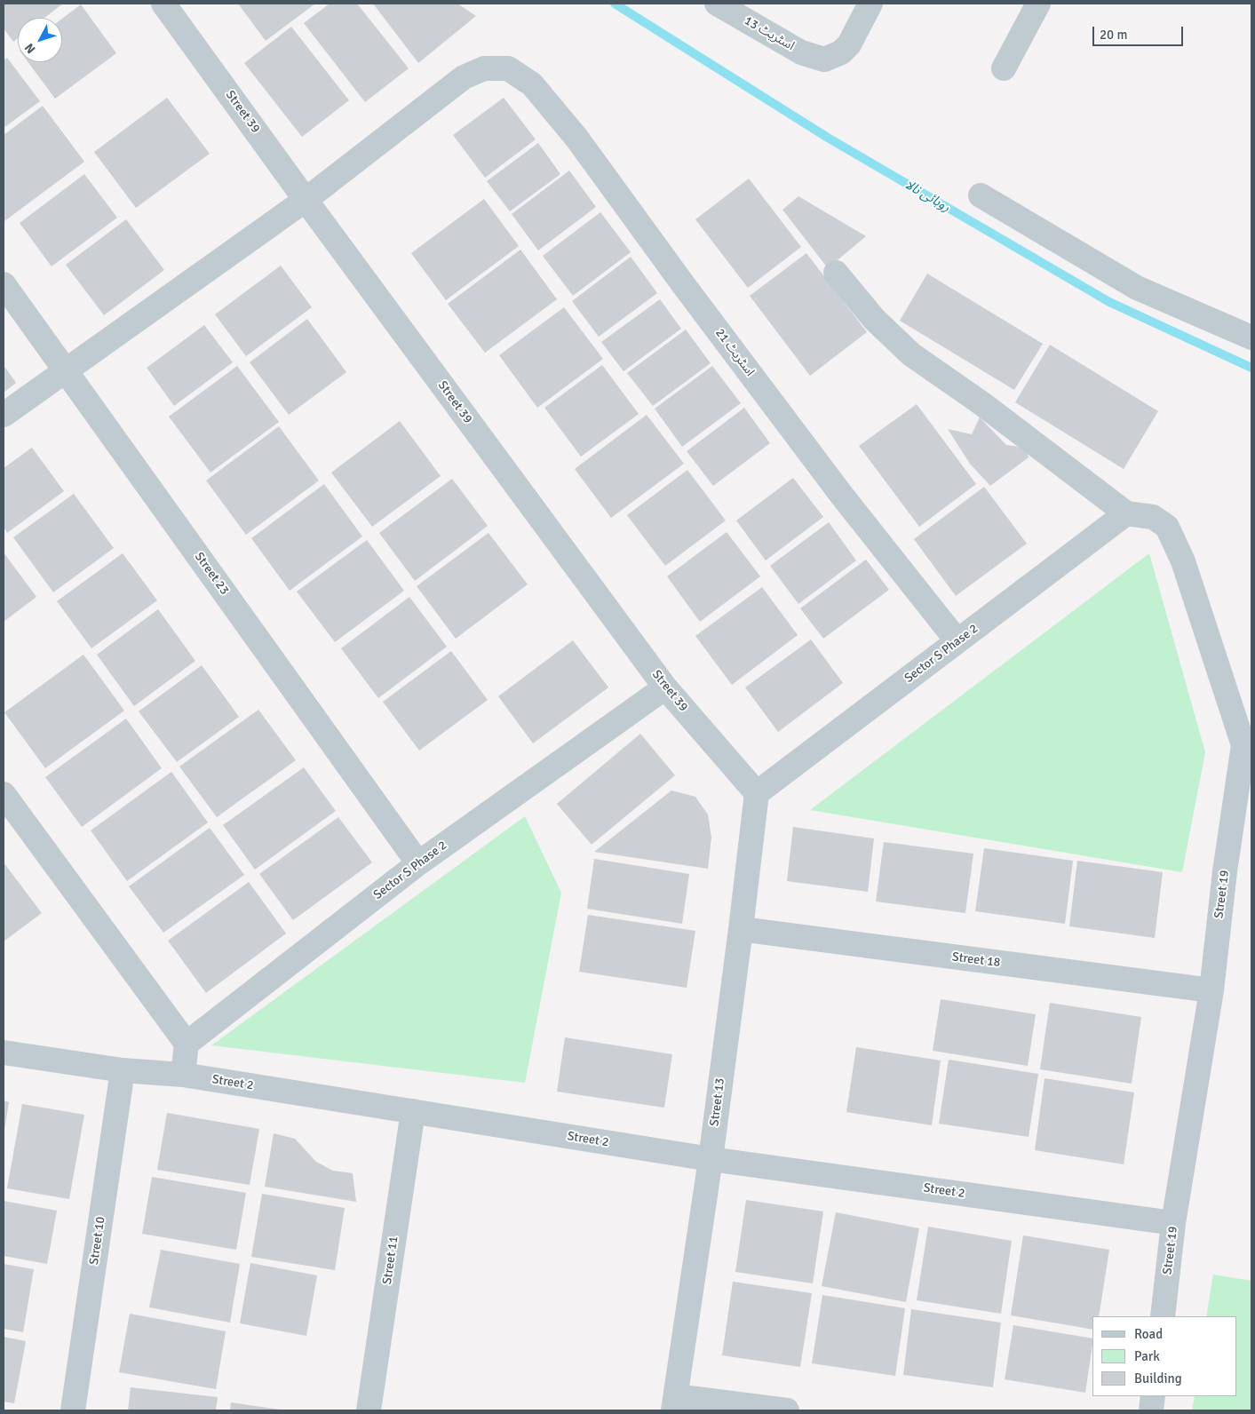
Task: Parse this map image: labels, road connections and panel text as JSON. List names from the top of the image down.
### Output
{
  "streets": {
    "street": [
      "اسٹریٹ 13",
      "Street 39",
      "اسٹریٹ 21",
      "Street 23",
      "Sector S Phase 2",
      "Street 19",
      "Street 18",
      "Street 2",
      "Street 13",
      "Street 10",
      "Street 11"
    ]
  },
  "crossings": [
    ["Street 39", "اسٹریٹ 21"],
    ["Street 39", "Sector S Phase 2"],
    ["Street 39", "Street 13"],
    ["اسٹریٹ 21", "Sector S Phase 2"],
    ["Street 23", "Sector S Phase 2"],
    ["Sector S Phase 2", "Street 19"],
    ["Sector S Phase 2", "Street 13"],
    ["Street 19", "Street 18"],
    ["Street 19", "Street 2"],
    ["Street 18", "Street 13"],
    ["Street 2", "Street 13"],
    ["Street 2", "Street 10"],
    ["Street 2", "Street 11"]
  ],
  "water": ["روہائی نالا"],
  "legend": ["Road", "Park", "Building"],
  "scale_bar": "20 m",
  "north": "bottom left"
}
